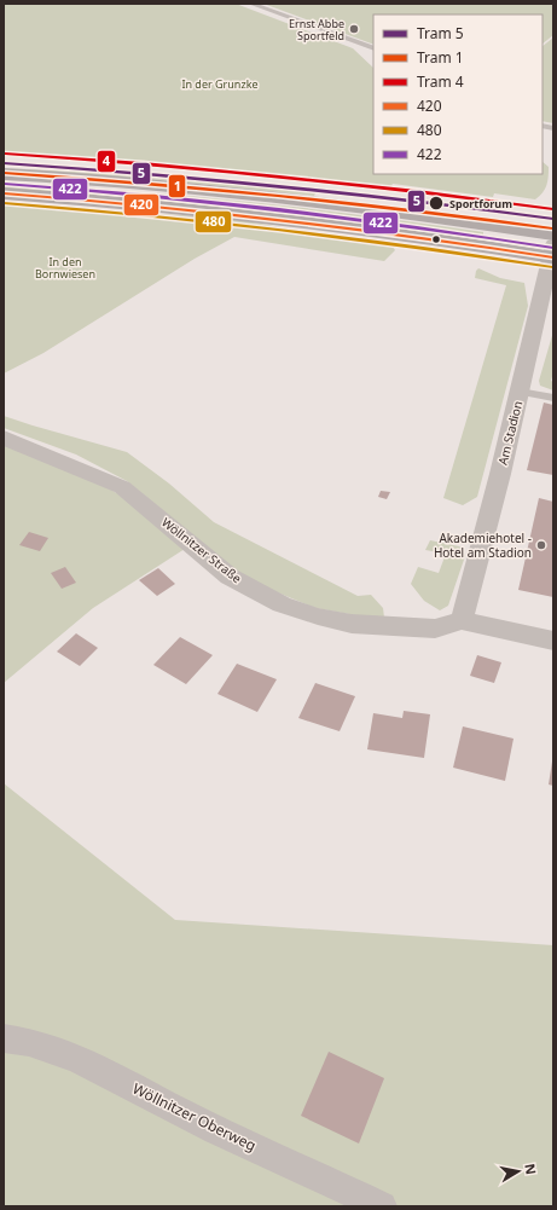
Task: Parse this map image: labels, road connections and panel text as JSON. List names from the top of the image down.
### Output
{
  "streets": {
    "street": ["Am Stadion", "Wöllnitzer Straße", "Wöllnitzer Oberweg"]
  },
  "crossings": [
    ["Am Stadion", "Wöllnitzer Straße"]
  ],
  "parks": ["In der Grunzke", "In den Bornwiesen"],
  "places": ["Ernst Abbe Sportfeld", "Sportforum", "Akademiehotel - Hotel am Stadion"],
  "lines": [
    "tram line 4",
    "tram line 5",
    "tram line 1",
    "transit line 422",
    "transit line 420",
    "transit line 480"
  ],
  "legend": [
    "Tram 5",
    "Tram 1",
    "Tram 4",
    "420",
    "480",
    "422"
  ],
  "north": "right"
}
